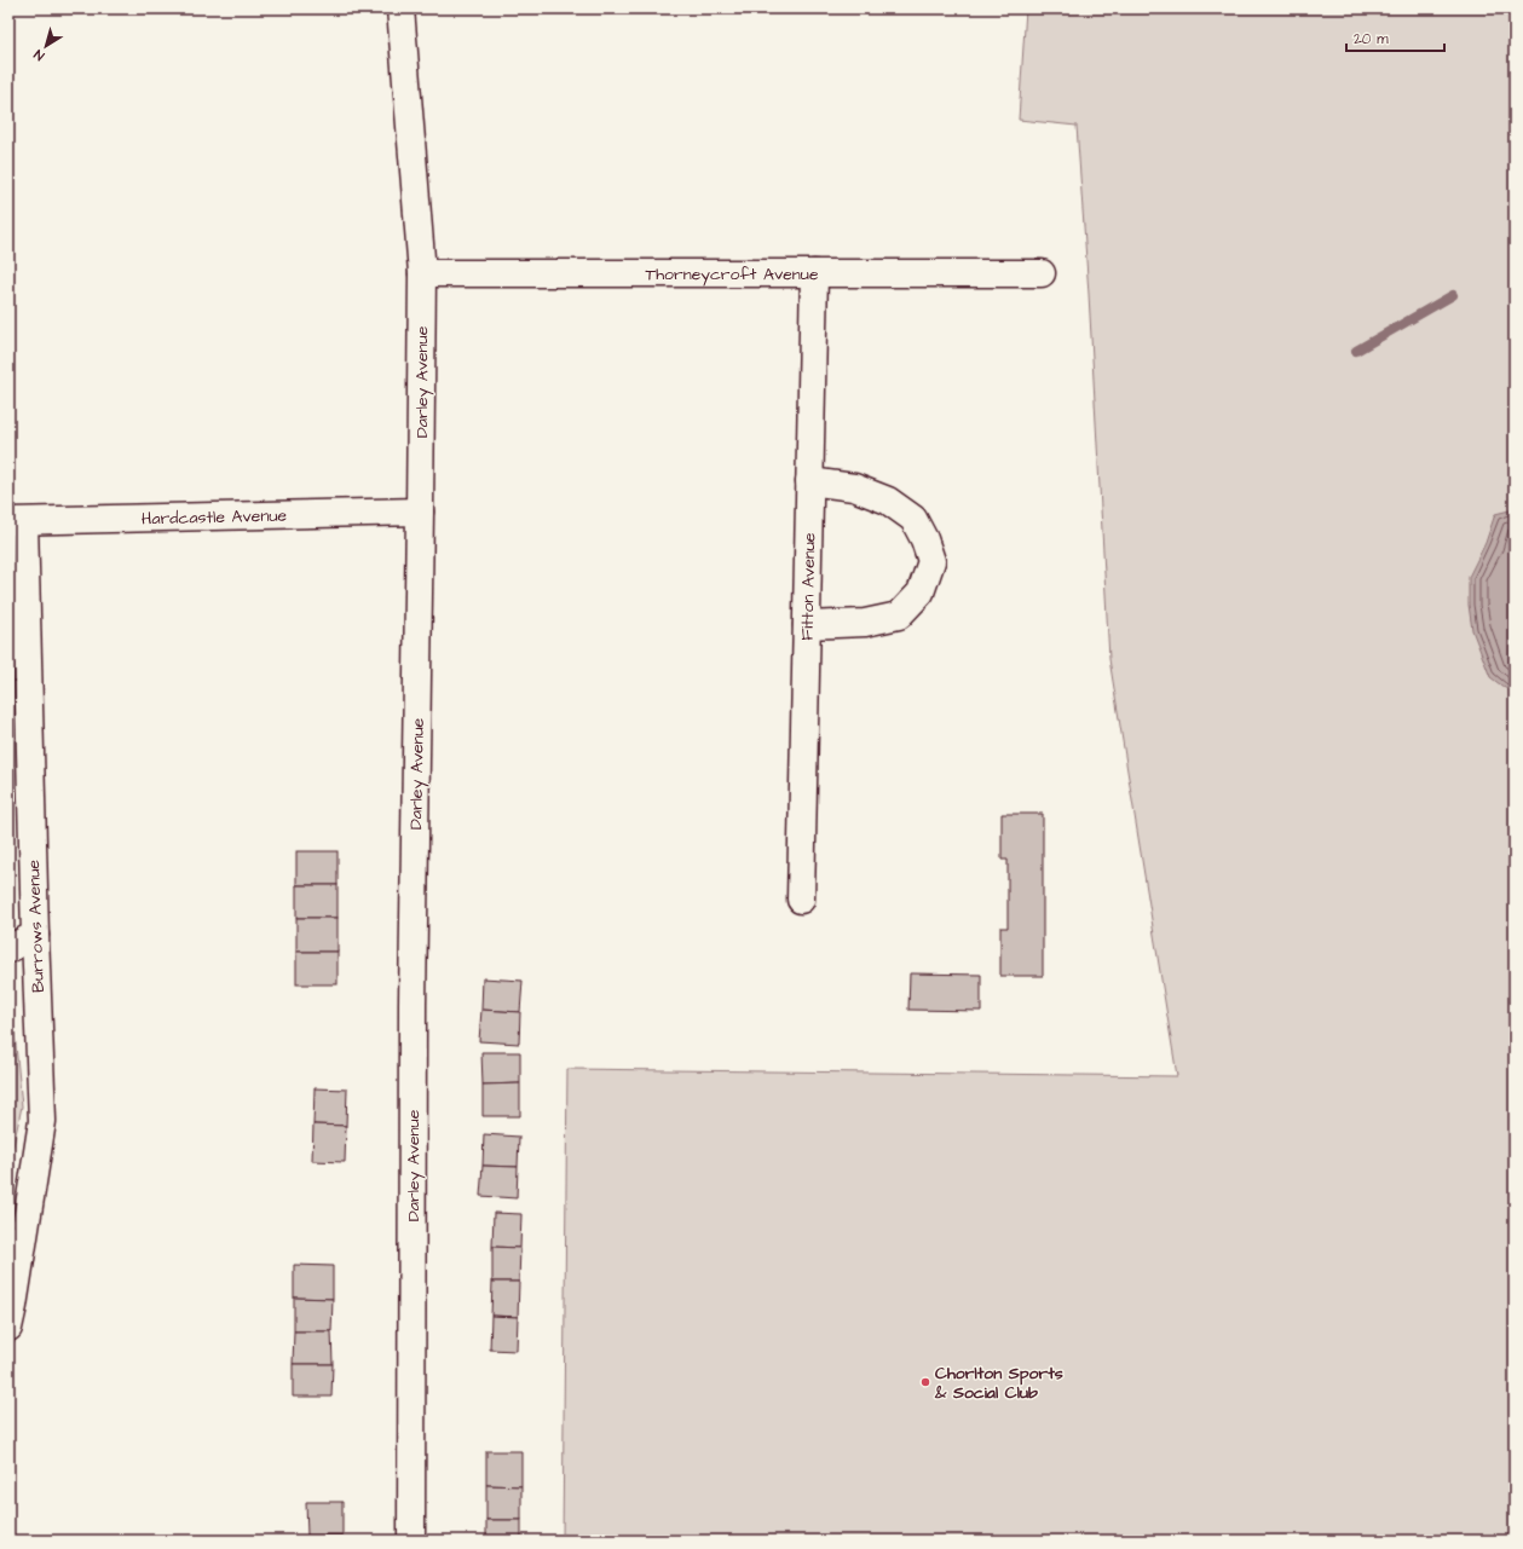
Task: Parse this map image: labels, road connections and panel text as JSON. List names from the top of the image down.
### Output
{
  "streets": {
    "street": [
      "Thorneycroft Avenue",
      "Darley Avenue",
      "Hardcastle Avenue",
      "Fitton Avenue",
      "Burrows Avenue"
    ]
  },
  "crossings": [
    ["Thorneycroft Avenue", "Darley Avenue"],
    ["Thorneycroft Avenue", "Fitton Avenue"],
    ["Darley Avenue", "Hardcastle Avenue"],
    ["Hardcastle Avenue", "Burrows Avenue"]
  ],
  "places": ["Chorlton Sports & Social Club"],
  "scale_bar": "20 m",
  "north": "bottom left"
}
